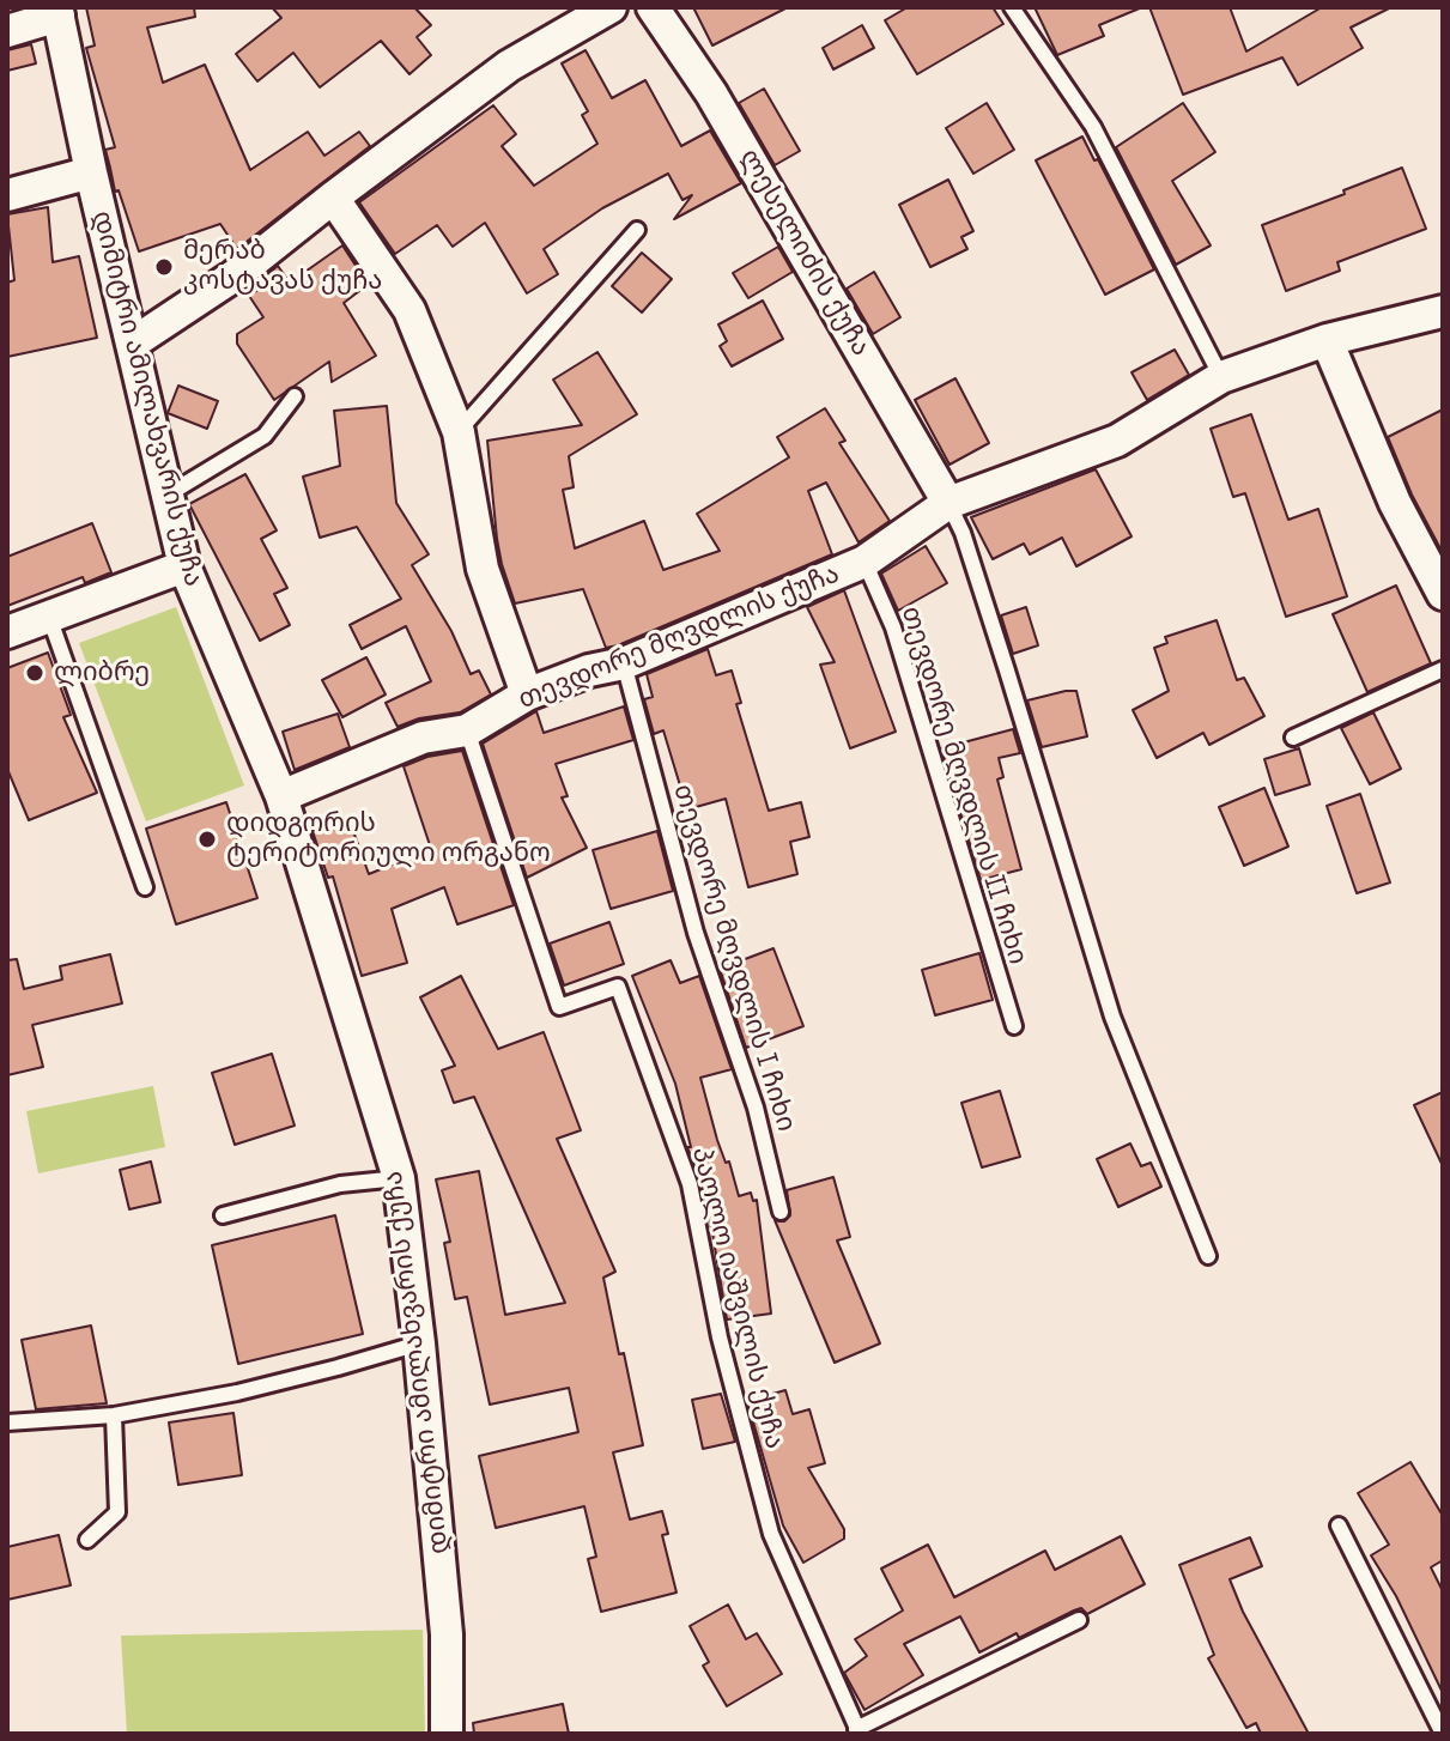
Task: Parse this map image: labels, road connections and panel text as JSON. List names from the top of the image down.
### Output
{
  "streets": {
    "street": ["ლესელიძის ქუჩა", "დიმიტრი ამილახვარის ქუჩა", "თევდორე მღვდლის ქუჩა"],
    "lane": ["თევდორე მღვდლის II ჩიხი", "თევდორე მღვდლის I ჩიხი", "პაოლო იაშვილის ქუჩა"]
  },
  "crossings": [
    ["ლესელიძის ქუჩა", "თევდორე მღვდლის ქუჩა"],
    ["დიმიტრი ამილახვარის ქუჩა", "თევდორე მღვდლის ქუჩა"],
    ["თევდორე მღვდლის ქუჩა", "თევდორე მღვდლის II ჩიხი"],
    ["თევდორე მღვდლის ქუჩა", "თევდორე მღვდლის I ჩიხი"],
    ["თევდორე მღვდლის ქუჩა", "პაოლო იაშვილის ქუჩა"]
  ],
  "places": ["მერაბ კოსტავას ქუჩა", "ლიბრე", "დიდგორის ტერიტორიული ორგანო"]
}
